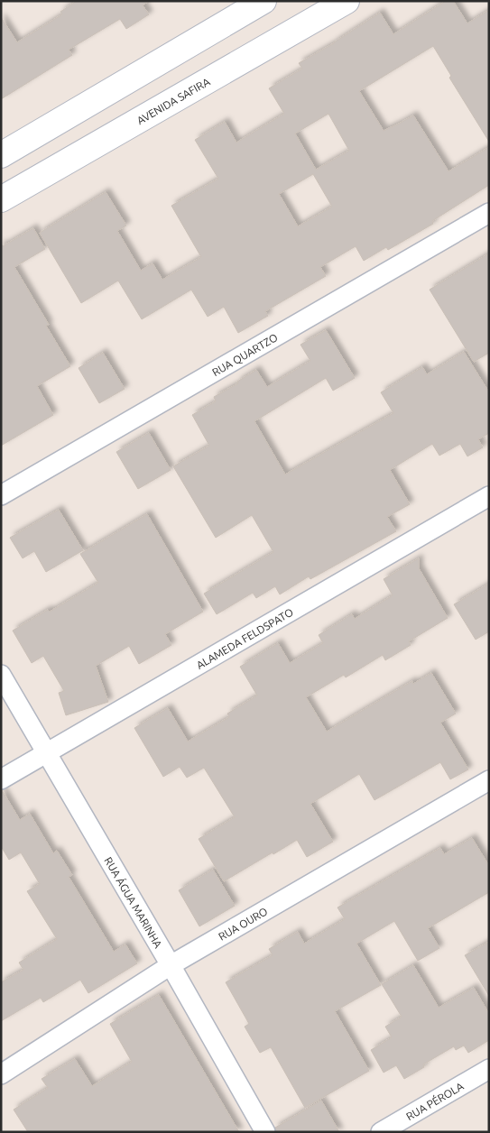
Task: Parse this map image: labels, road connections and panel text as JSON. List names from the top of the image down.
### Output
{
  "streets": {
    "street": [
      "AVENIDA SAFIRA",
      "RUA QUARTZO",
      "ALAMEDA FELDSPATO",
      "RUA ÁGUA MARINHA",
      "RUA OURO",
      "RUA PÉROLA"
    ]
  },
  "crossings": [
    ["ALAMEDA FELDSPATO", "RUA ÁGUA MARINHA"],
    ["RUA ÁGUA MARINHA", "RUA OURO"]
  ]
}
